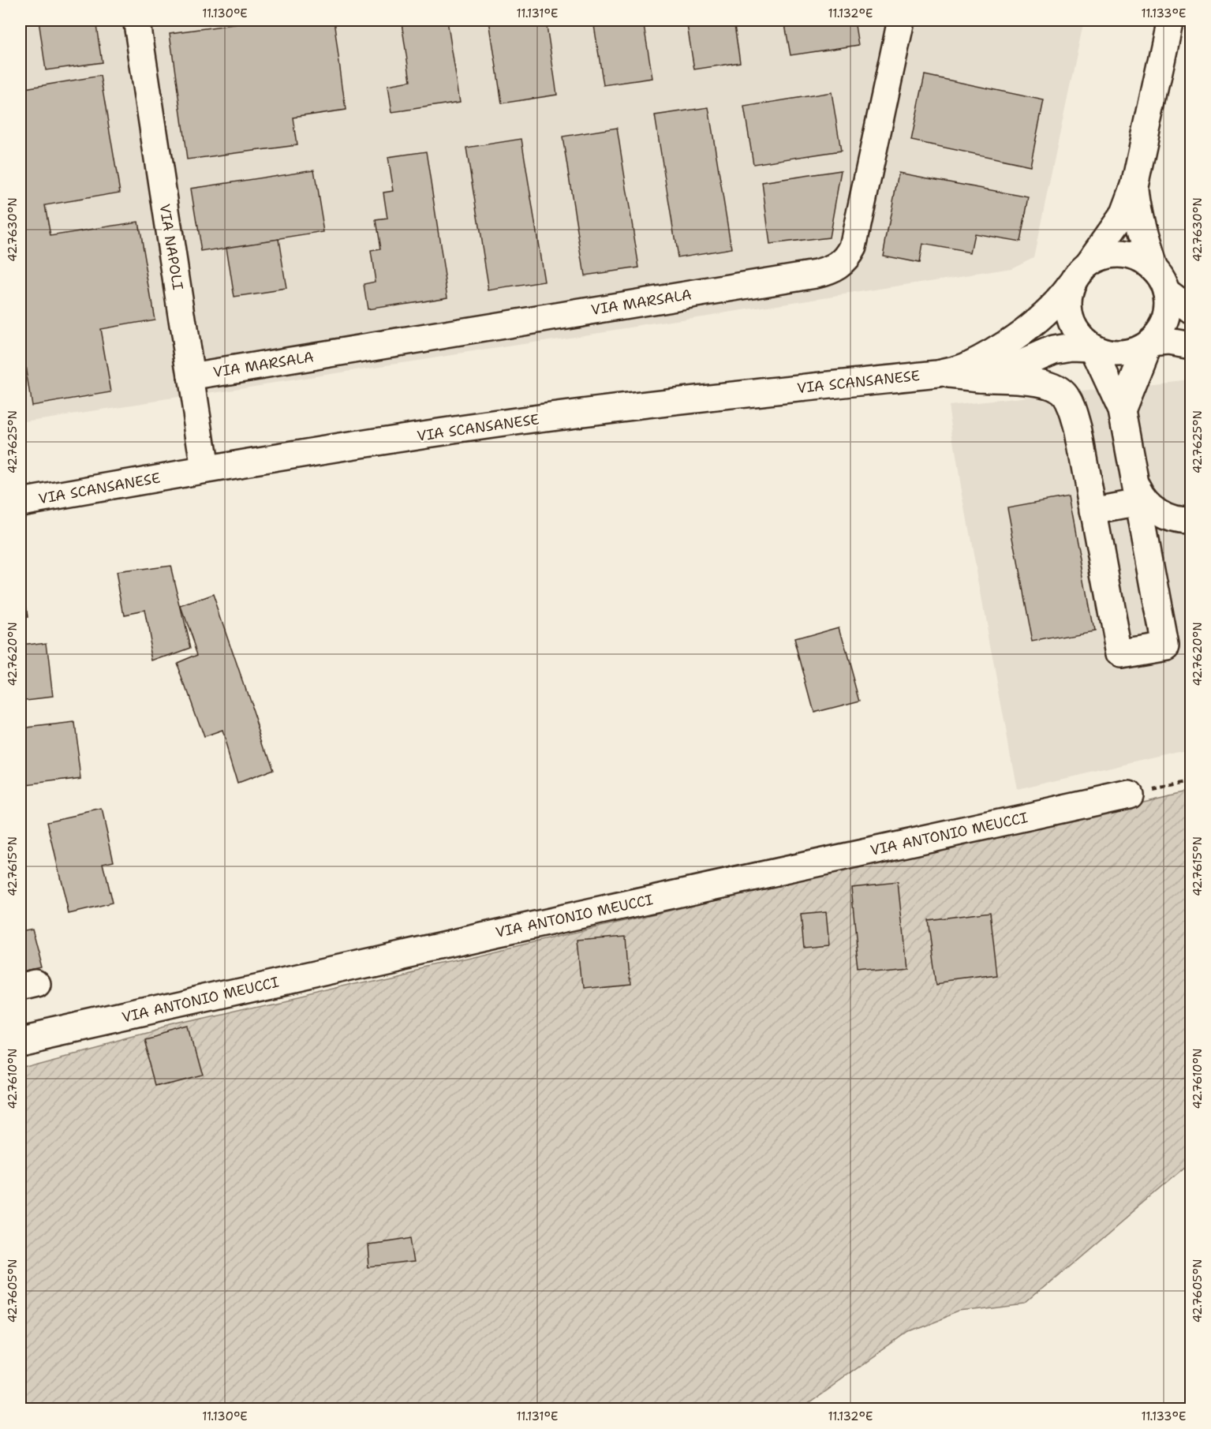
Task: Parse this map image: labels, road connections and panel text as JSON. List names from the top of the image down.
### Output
{
  "streets": {
    "street": [
      "VIA NAPOLI",
      "VIA MARSALA",
      "VIA SCANSANESE",
      "VIA ANTONIO MEUCCI"
    ]
  },
  "crossings": [
    ["VIA NAPOLI", "VIA MARSALA"],
    ["VIA NAPOLI", "VIA SCANSANESE"]
  ],
  "coordinates": [
    "11.130°E",
    "11.131°E",
    "11.132°E",
    "11.133°E",
    "42.7630°N",
    "42.7625°N",
    "42.7620°N",
    "42.7615°N",
    "42.7610°N",
    "42.7605°N"
  ]
}
